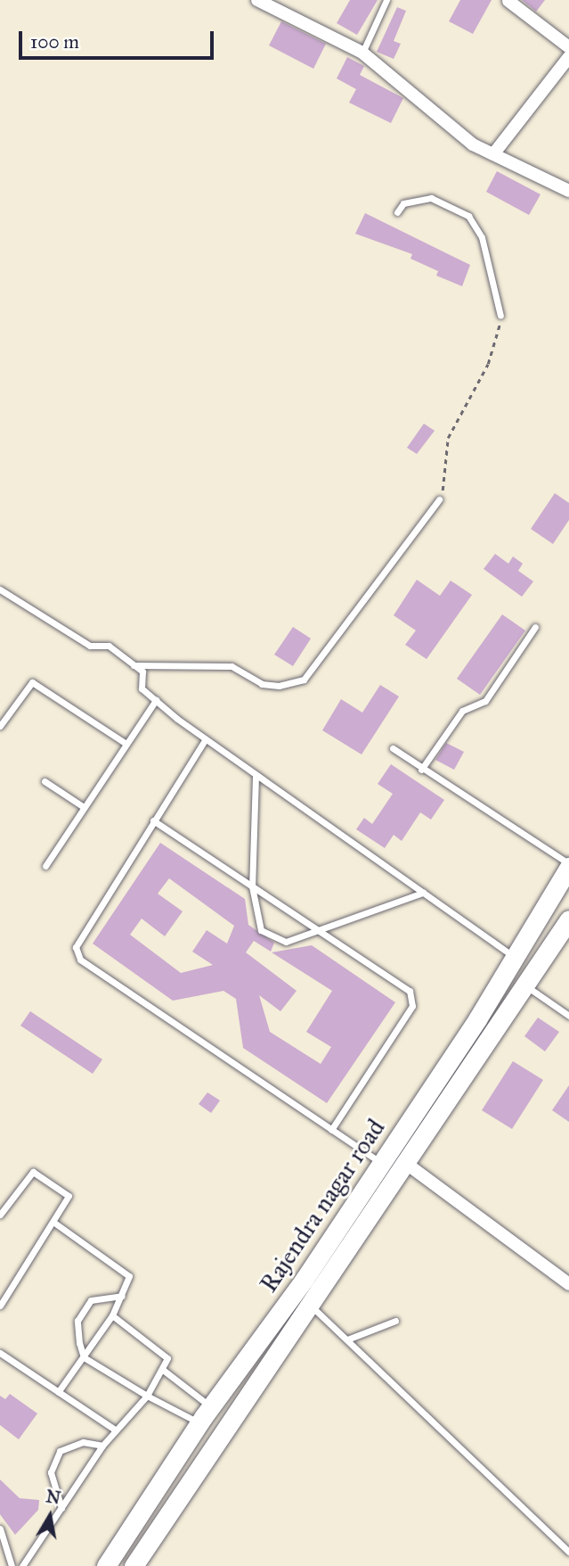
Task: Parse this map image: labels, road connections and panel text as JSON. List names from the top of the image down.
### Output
{
  "streets": {
    "main road": ["Rajendra nagar road"]
  },
  "scale_bar": "100 m",
  "north": "top"
}
